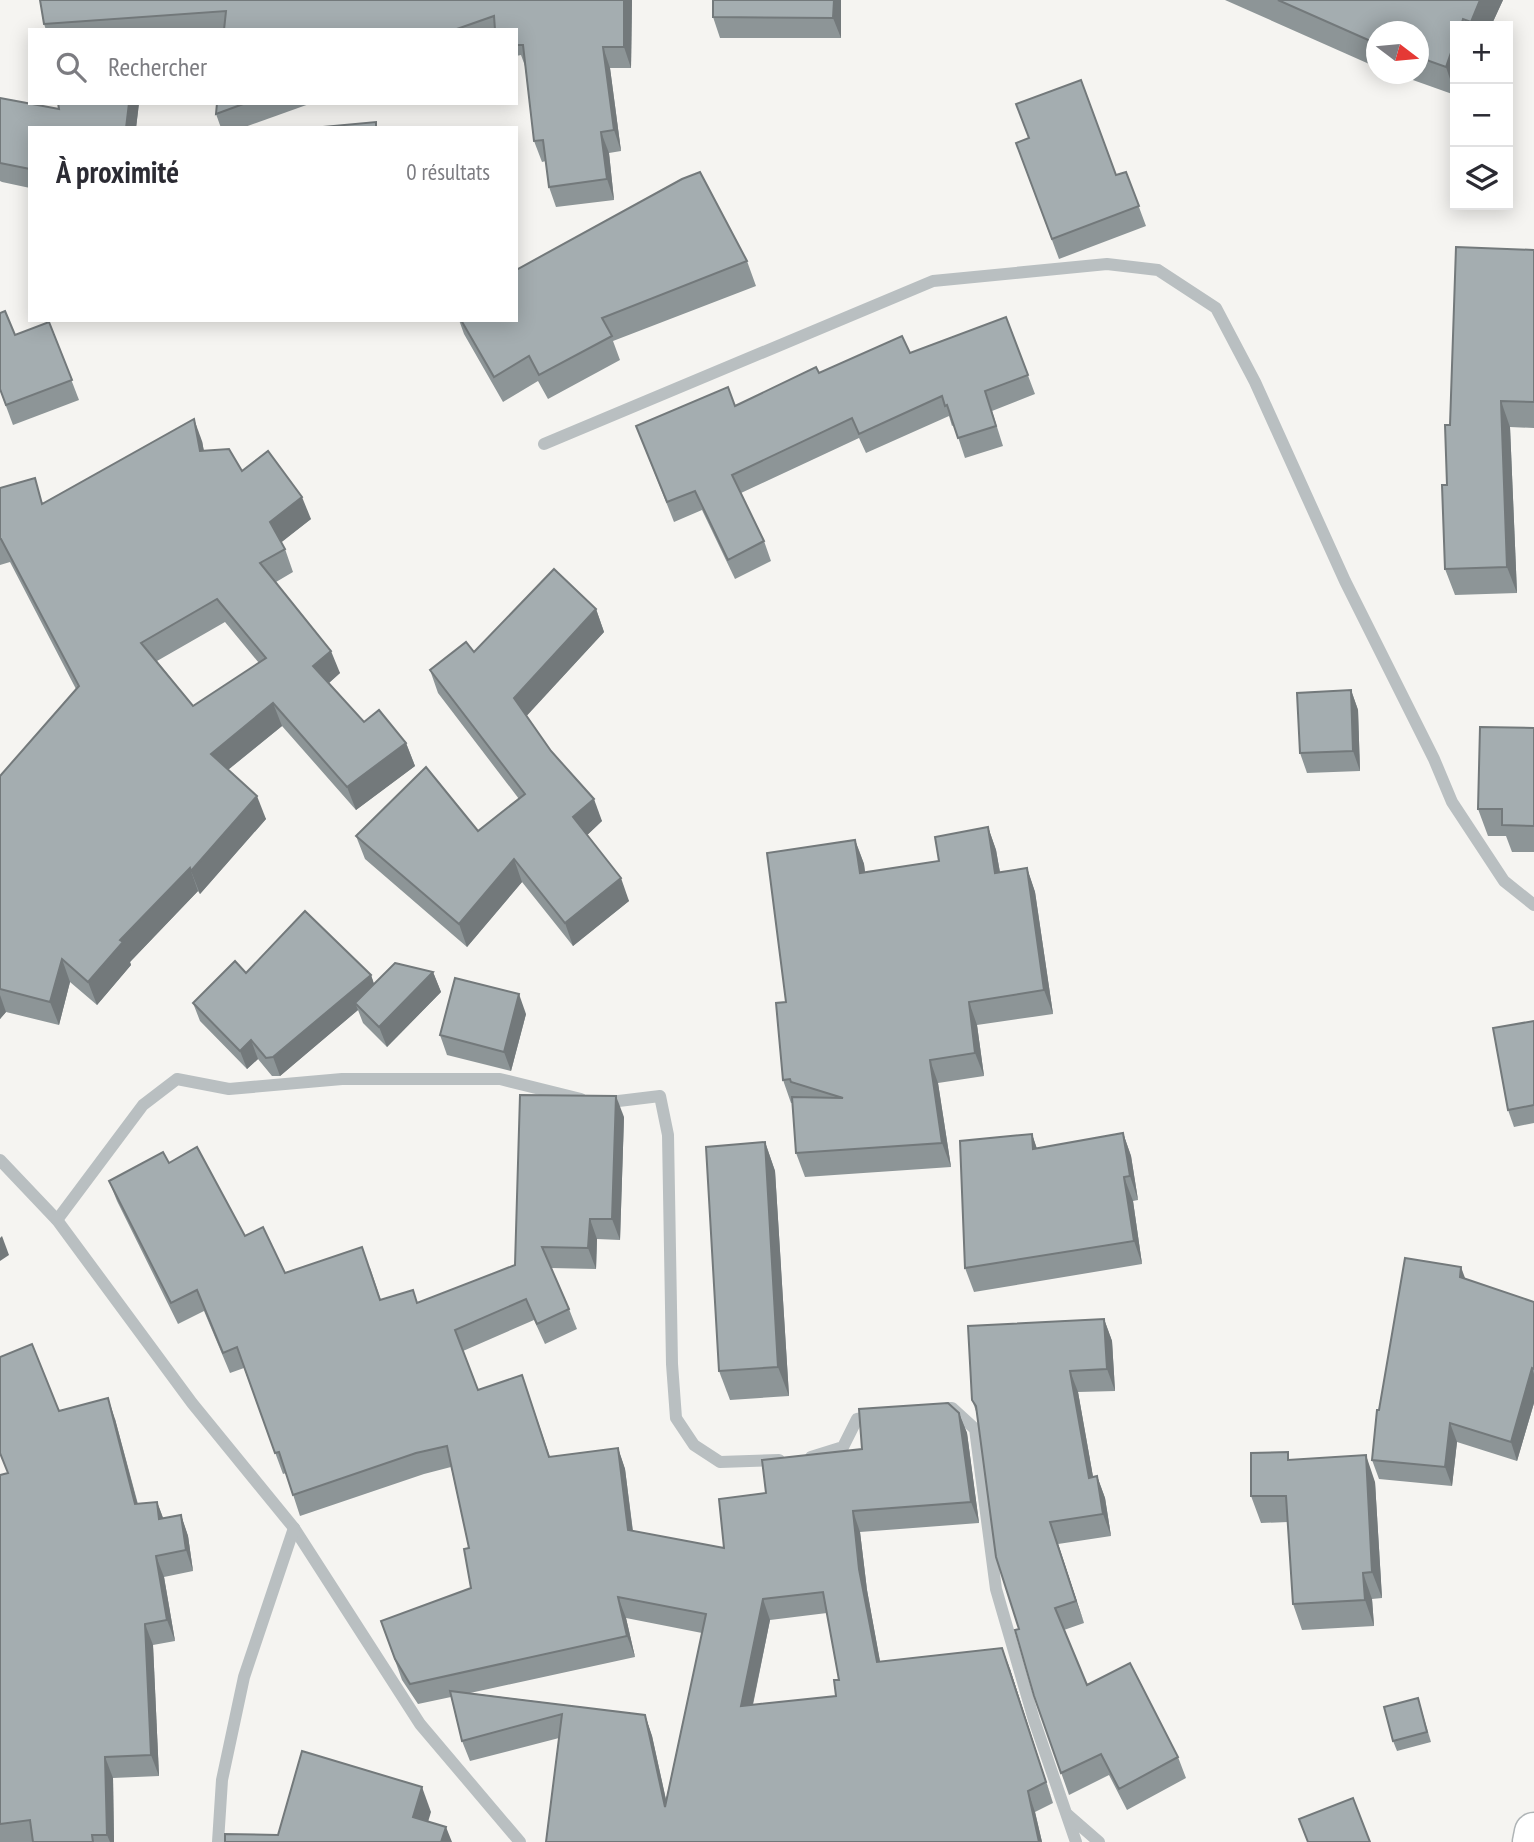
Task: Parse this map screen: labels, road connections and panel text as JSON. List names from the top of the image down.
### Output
{
  "north": "right",
  "page": {
    "map_buttons": ["+", "−"],
    "search": "Rechercher",
    "heading": ["À proximité", "0 résultats"]
  }
}
